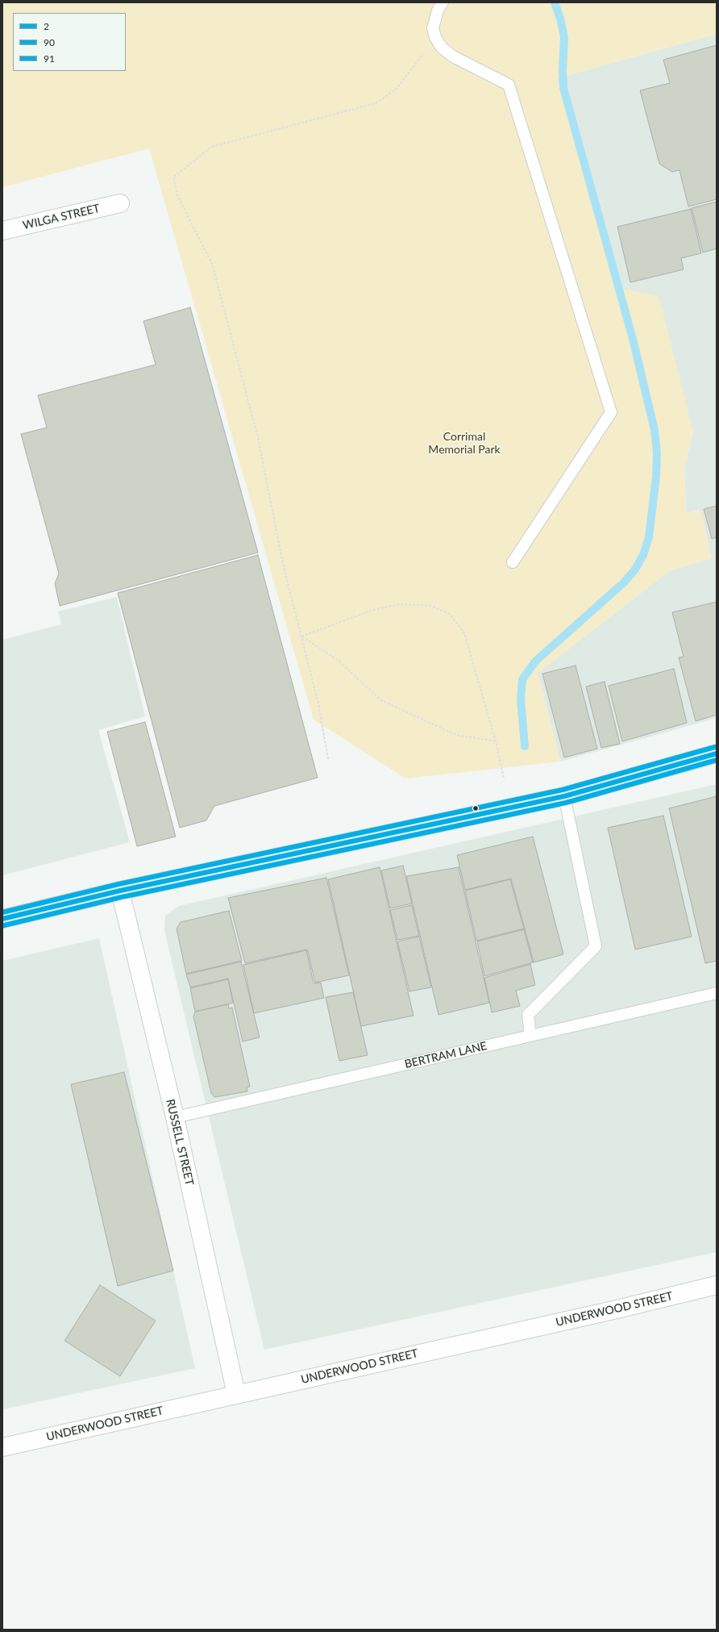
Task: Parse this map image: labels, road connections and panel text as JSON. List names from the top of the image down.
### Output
{
  "streets": {
    "street": ["WILGA STREET", "RUSSELL STREET", "UNDERWOOD STREET"],
    "lane": ["BERTRAM LANE"]
  },
  "crossings": [
    ["BERTRAM LANE", "RUSSELL STREET"],
    ["RUSSELL STREET", "UNDERWOOD STREET"]
  ],
  "parks": ["Corrimal Memorial Park"],
  "lines": ["transit line 91", "transit line 2", "transit line 90"],
  "legend": ["2", "90", "91"]
}
